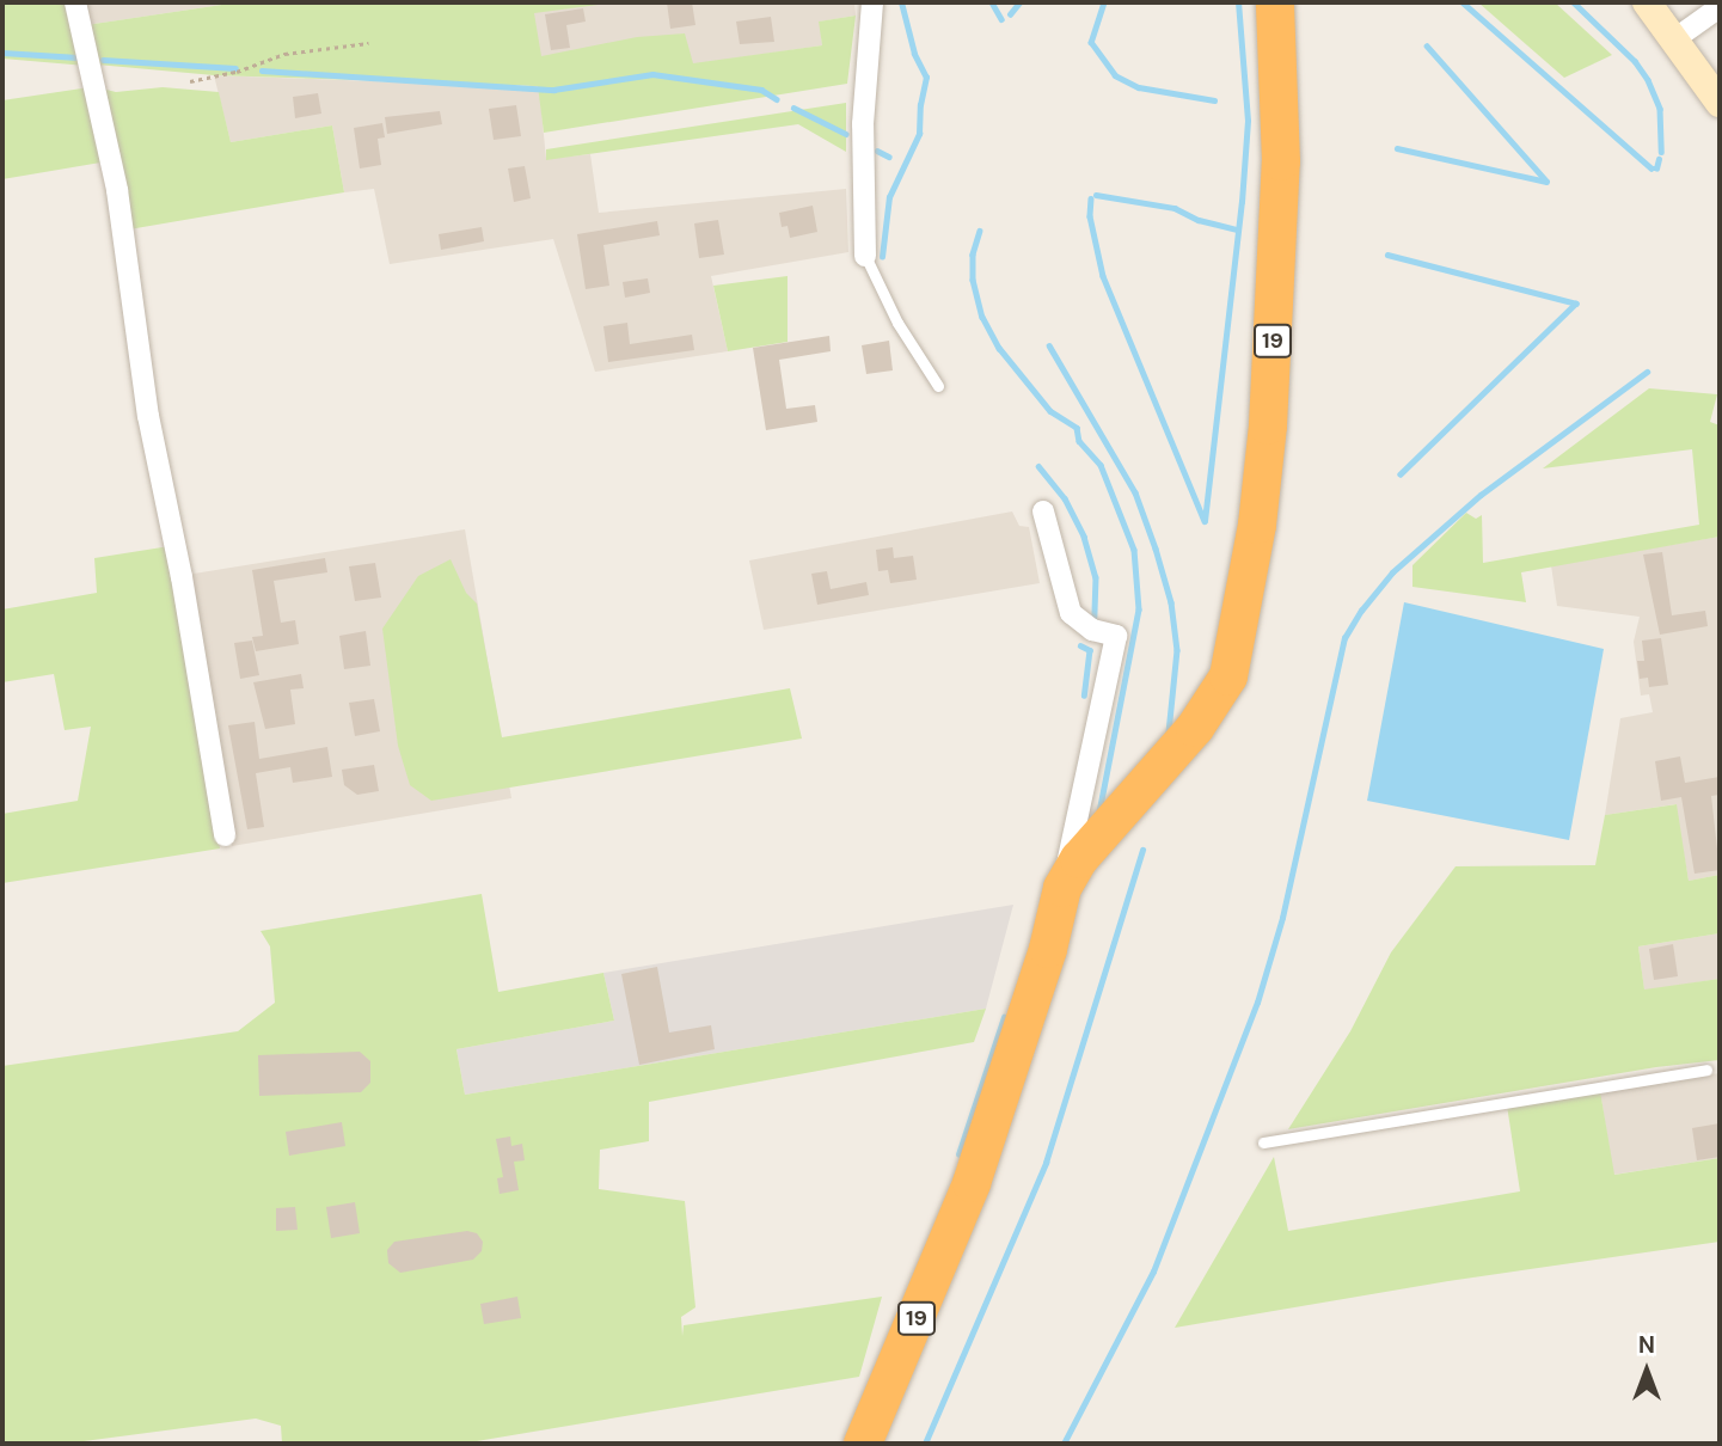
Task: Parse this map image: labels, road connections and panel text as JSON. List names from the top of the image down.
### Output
{
  "streets": {
    "highway": ["19"]
  },
  "north": "top"
}
